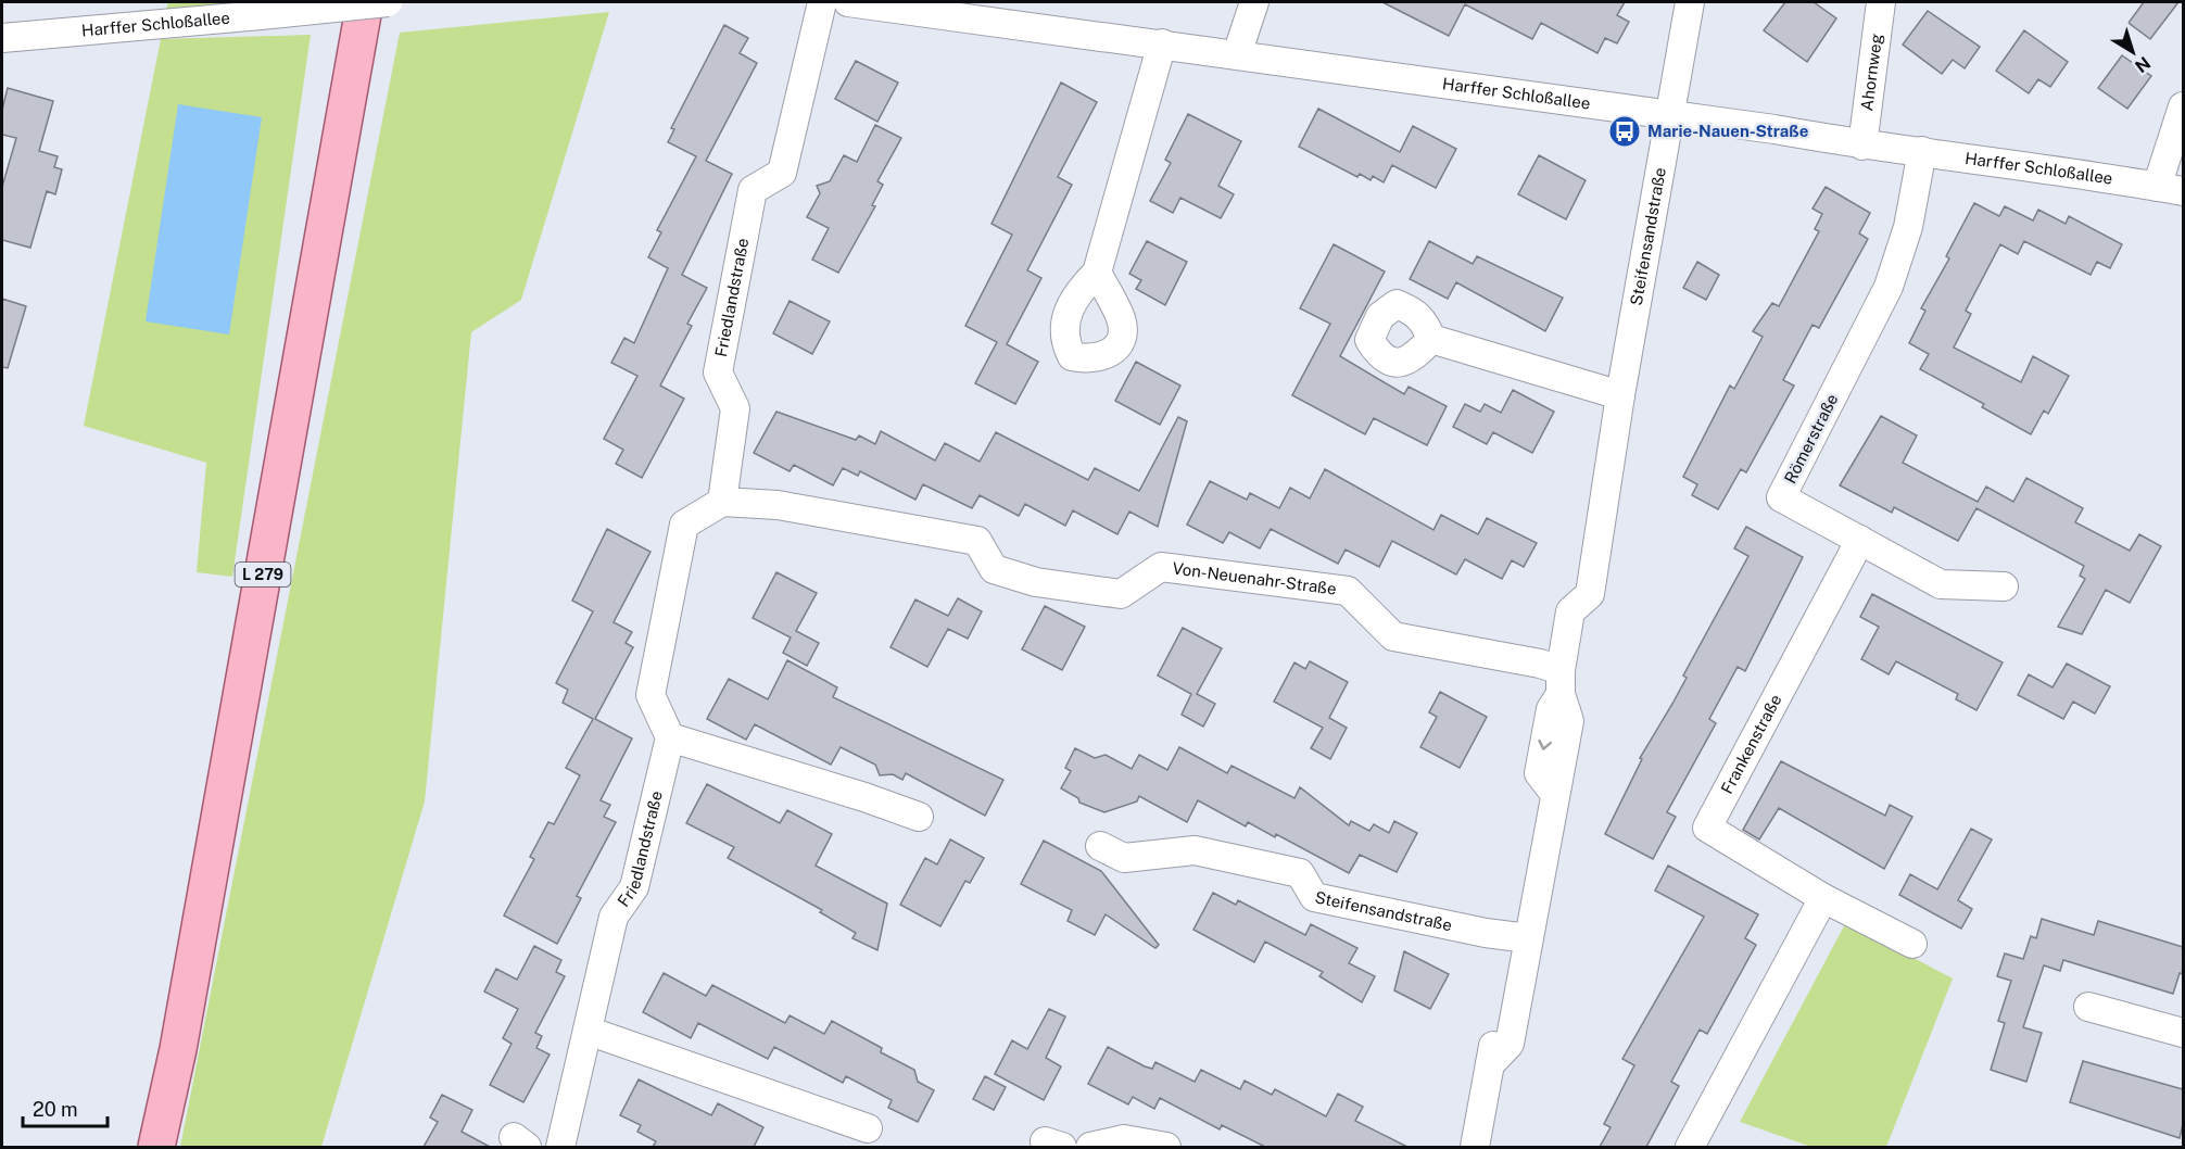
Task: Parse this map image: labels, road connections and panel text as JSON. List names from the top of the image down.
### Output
{
  "streets": {
    "main road": ["L 279"],
    "street": [
      "Harffer Schloßallee",
      "Ahornweg",
      "Steifensandstraße",
      "Friedlandstraße",
      "Römerstraße",
      "Von-Neuenahr-Straße",
      "Frankenstraße"
    ]
  },
  "crossings": [
    ["Harffer Schloßallee", "Ahornweg"],
    ["Harffer Schloßallee", "Steifensandstraße"],
    ["Harffer Schloßallee", "Römerstraße"],
    ["Steifensandstraße", "Von-Neuenahr-Straße"],
    ["Friedlandstraße", "Von-Neuenahr-Straße"],
    ["Römerstraße", "Frankenstraße"]
  ],
  "places": {
    "bus stop": ["Marie-Nauen-Straße"]
  },
  "scale_bar": "20 m",
  "north": "bottom right"
}
